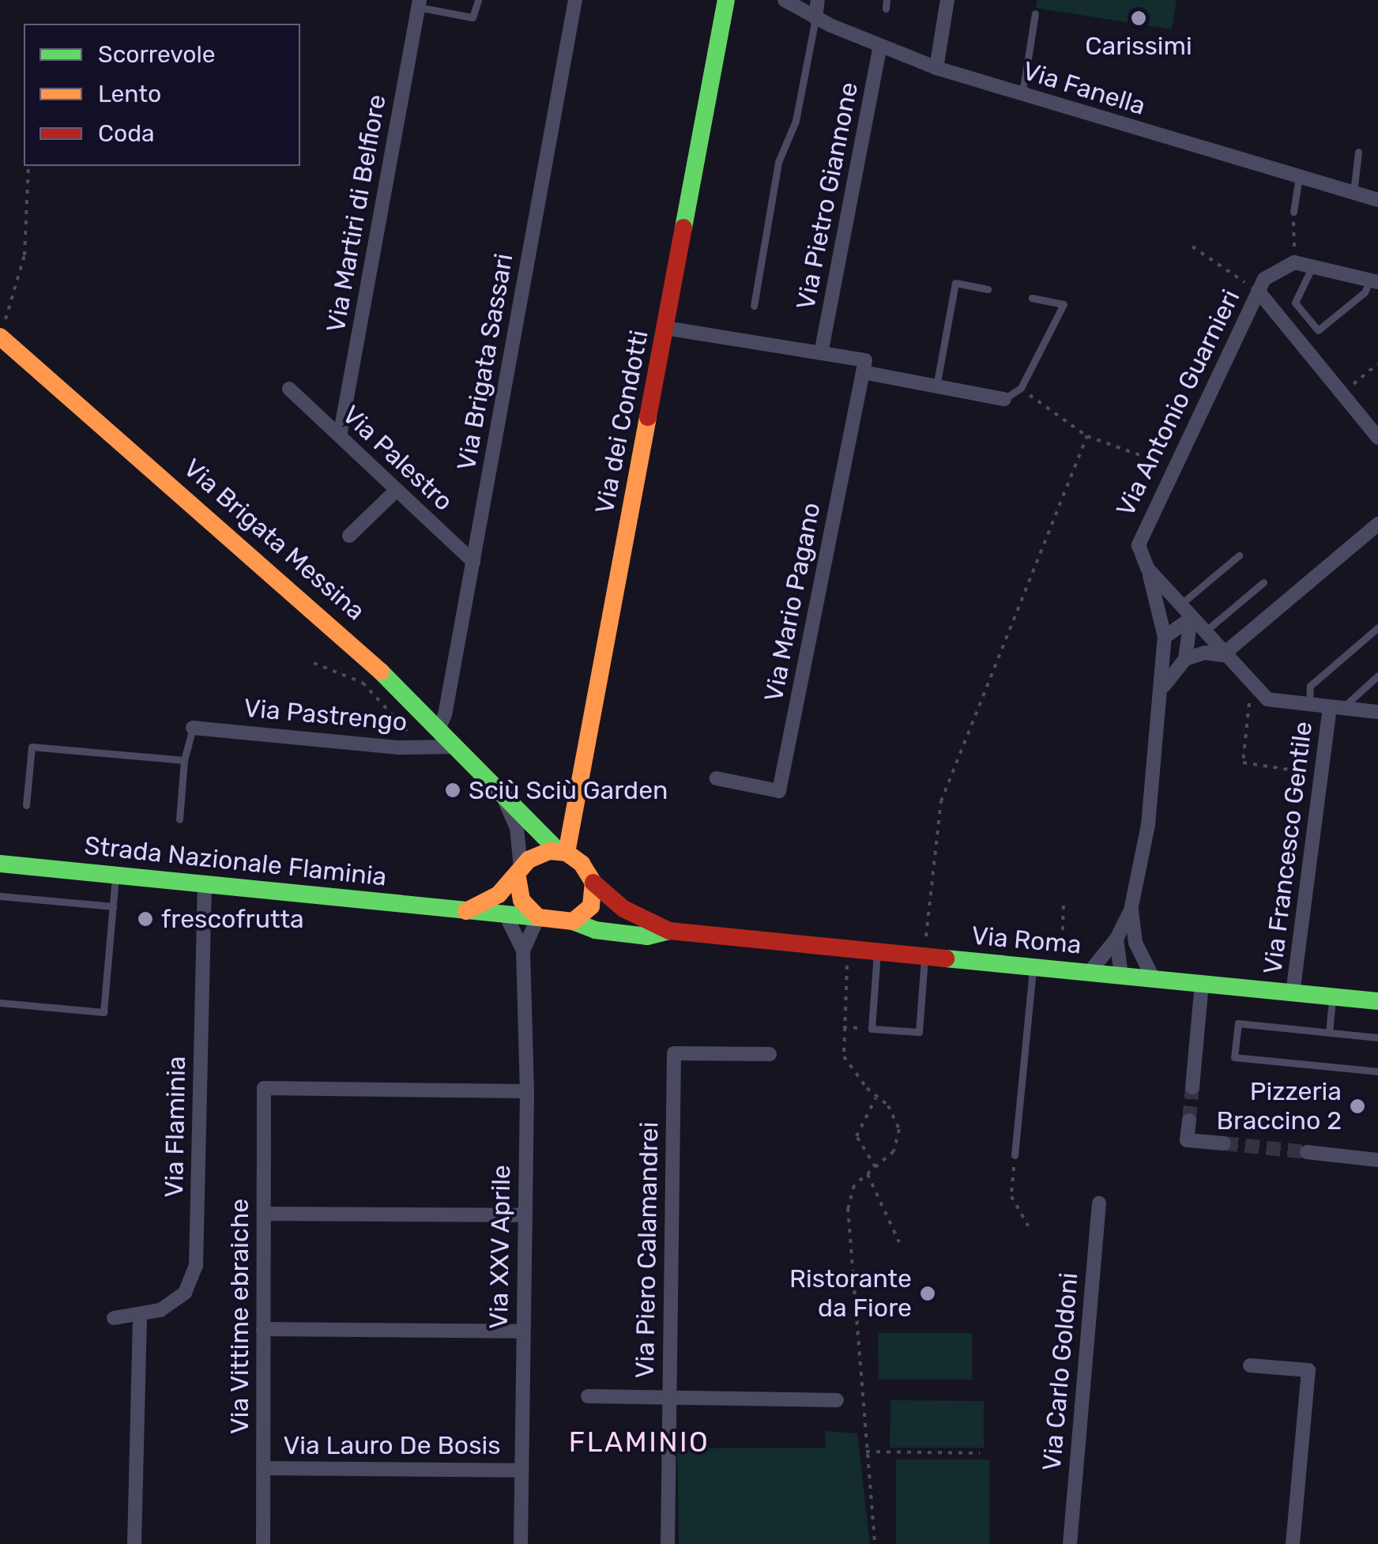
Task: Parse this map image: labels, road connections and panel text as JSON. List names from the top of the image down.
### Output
{
  "streets": {
    "main road": [
      "Via dei Condotti",
      "Via Brigata Messina",
      "Strada Nazionale Flaminia",
      "Via Roma"
    ],
    "street": [
      "Via Fanella",
      "Via Pietro Giannone",
      "Via Martiri di Belfiore",
      "Via Brigata Sassari",
      "Via Antonio Guarnieri",
      "Via Palestro",
      "Via Mario Pagano",
      "Via Pastrengo",
      "Via Francesco Gentile",
      "Via Flaminia",
      "Via XXV Aprile",
      "Via Piero Calamandrei",
      "Via Vittime ebraiche",
      "Via Carlo Goldoni",
      "Via Lauro De Bosis"
    ]
  },
  "crossings": [
    ["Via Fanella", "Via Pietro Giannone"],
    ["Via Martiri di Belfiore", "Via Palestro"],
    ["Via Brigata Sassari", "Via Palestro"],
    ["Via Brigata Sassari", "Via Brigata Messina"],
    ["Via dei Condotti", "Via Brigata Messina"],
    ["Via dei Condotti", "Strada Nazionale Flaminia"],
    ["Via dei Condotti", "Via Roma"],
    ["Via dei Condotti", "Via XXV Aprile"],
    ["Via Brigata Messina", "Via Pastrengo"],
    ["Via Brigata Messina", "Strada Nazionale Flaminia"],
    ["Via Brigata Messina", "Via Roma"],
    ["Via Brigata Messina", "Via XXV Aprile"],
    ["Via Francesco Gentile", "Via Roma"],
    ["Strada Nazionale Flaminia", "Via Roma"],
    ["Strada Nazionale Flaminia", "Via Flaminia"],
    ["Strada Nazionale Flaminia", "Via XXV Aprile"],
    ["Via Roma", "Via XXV Aprile"],
    ["Via XXV Aprile", "Via Vittime ebraiche"],
    ["Via XXV Aprile", "Via Lauro De Bosis"],
    ["Via Vittime ebraiche", "Via Lauro De Bosis"]
  ],
  "districts": ["FLAMINIO"],
  "places": [
    "Carissimi",
    "Sciù Sciù Garden",
    "frescofrutta",
    "Pizzeria Braccino 2",
    "Ristorante da Fiore"
  ],
  "legend": ["Scorrevole", "Lento", "Coda"]
}
